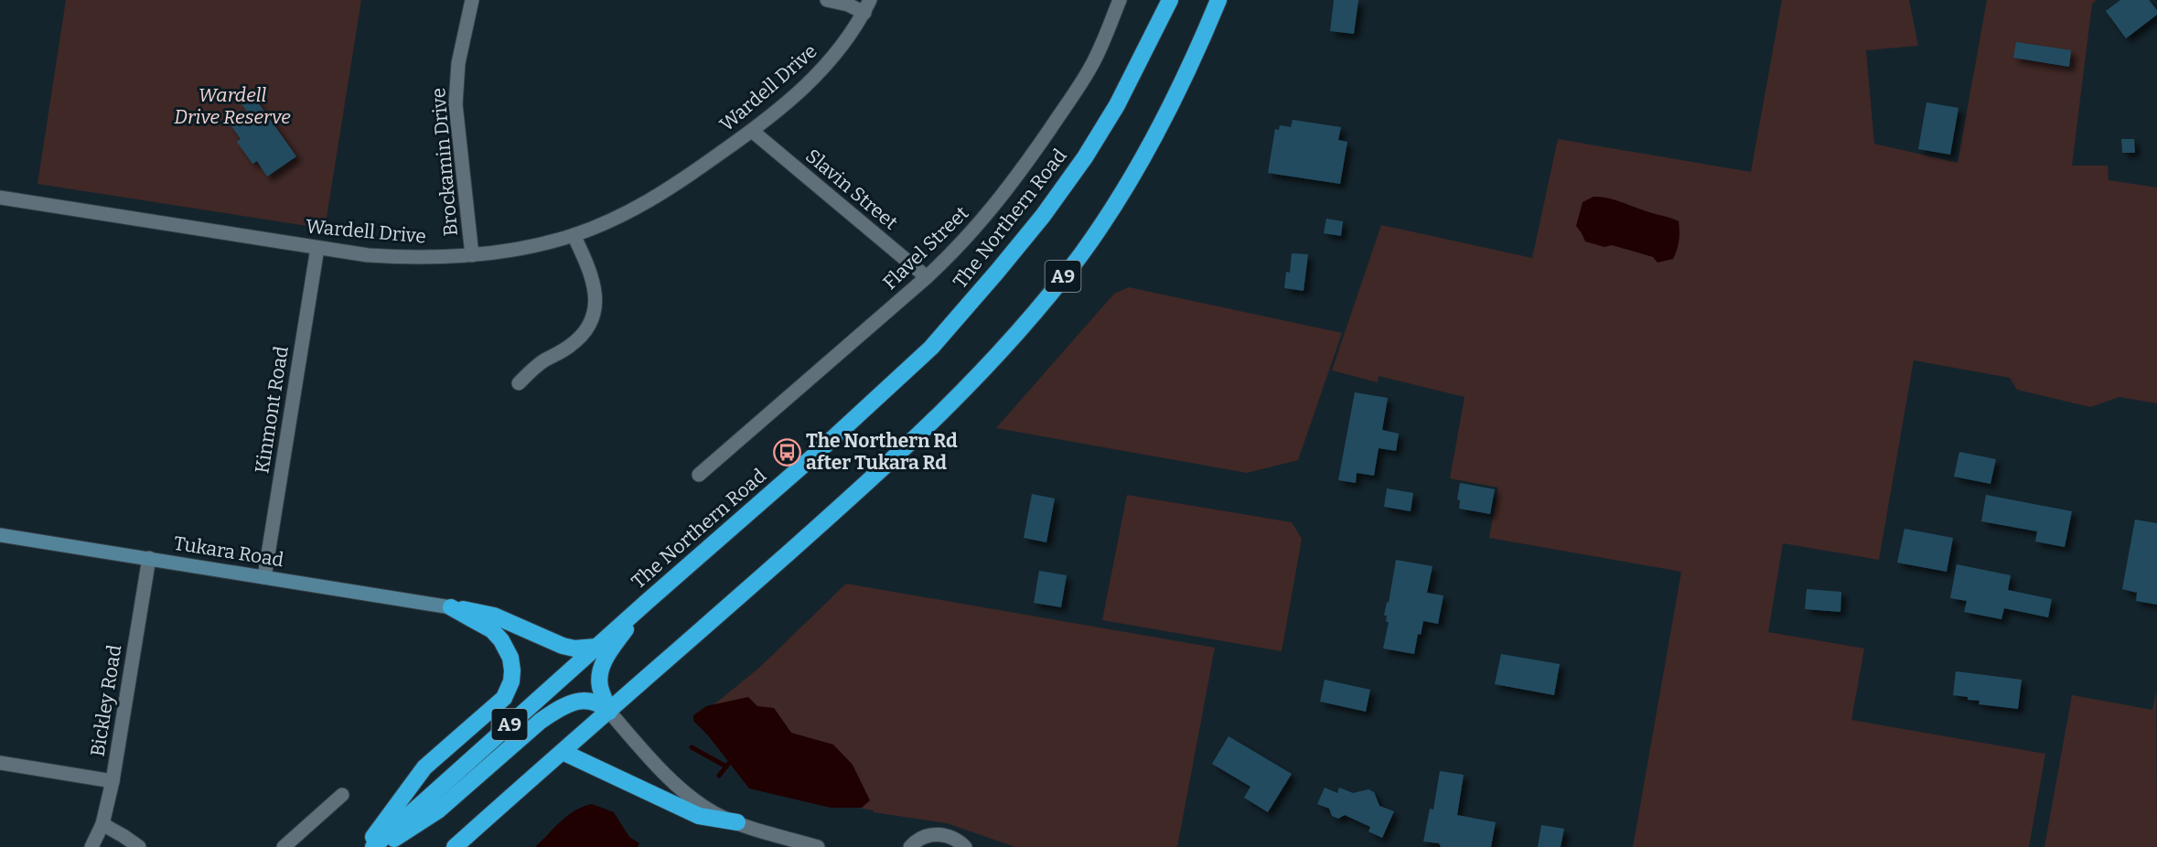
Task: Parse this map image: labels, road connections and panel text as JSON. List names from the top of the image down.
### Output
{
  "streets": {
    "highway": ["The Northern Road", "A9"],
    "street": [
      "Wardell Drive",
      "Brockamin Drive",
      "Slavin Street",
      "Flavel Street",
      "Kinmont Road",
      "Tukara Road",
      "Bickley Road"
    ]
  },
  "crossings": [
    ["Wardell Drive", "Brockamin Drive"],
    ["Wardell Drive", "Slavin Street"],
    ["Wardell Drive", "Kinmont Road"],
    ["Slavin Street", "Flavel Street"],
    ["Kinmont Road", "Tukara Road"],
    ["Tukara Road", "Bickley Road"]
  ],
  "parks": ["Wardell Drive Reserve"],
  "places": {
    "bus stop": ["The Northern Rd after Tukara Rd"]
  }
}
